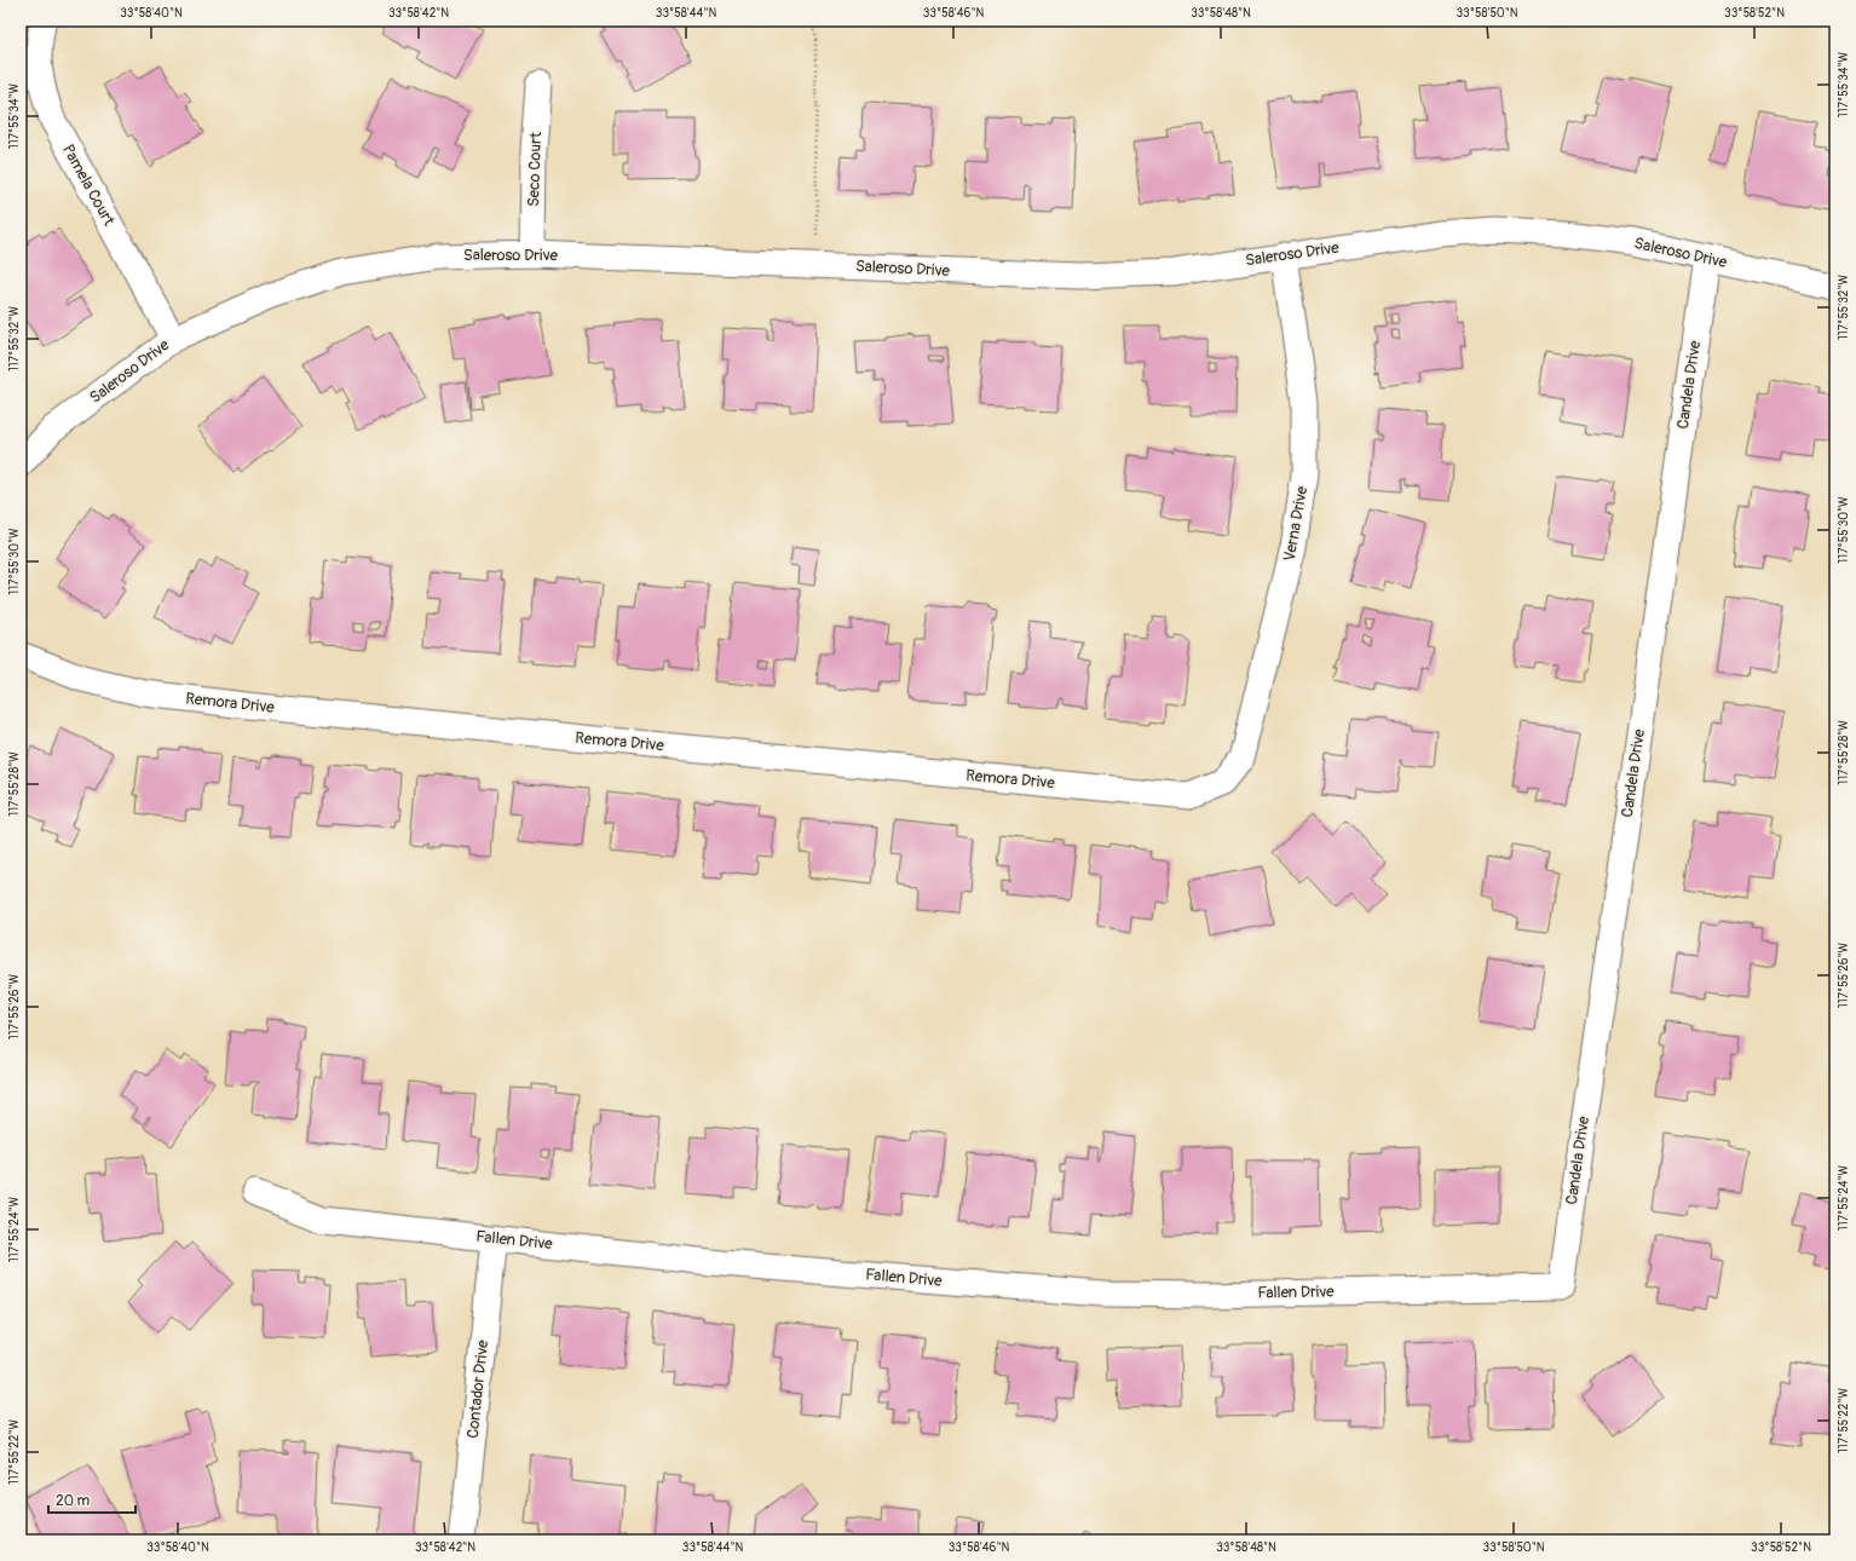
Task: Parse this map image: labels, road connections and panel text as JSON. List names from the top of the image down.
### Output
{
  "streets": {
    "street": [
      "Seco Court",
      "Pamela Court",
      "Saleroso Drive",
      "Candela Drive",
      "Verna Drive",
      "Remora Drive",
      "Fallen Drive",
      "Contador Drive"
    ]
  },
  "crossings": [
    ["Seco Court", "Saleroso Drive"],
    ["Pamela Court", "Saleroso Drive"],
    ["Saleroso Drive", "Candela Drive"],
    ["Saleroso Drive", "Verna Drive"],
    ["Candela Drive", "Fallen Drive"],
    ["Verna Drive", "Remora Drive"],
    ["Fallen Drive", "Contador Drive"]
  ],
  "scale_bar": "20 m",
  "coordinates": [
    "33°58'40\"N",
    "33°58'42\"N",
    "33°58'44\"N",
    "33°58'46\"N",
    "33°58'48\"N",
    "33°58'50\"N",
    "33°58'52\"N",
    "117°55'34\"W",
    "117°55'32\"W",
    "117°55'30\"W",
    "117°55'28\"W",
    "117°55'26\"W",
    "117°55'24\"W",
    "117°55'22\"W"
  ]
}
